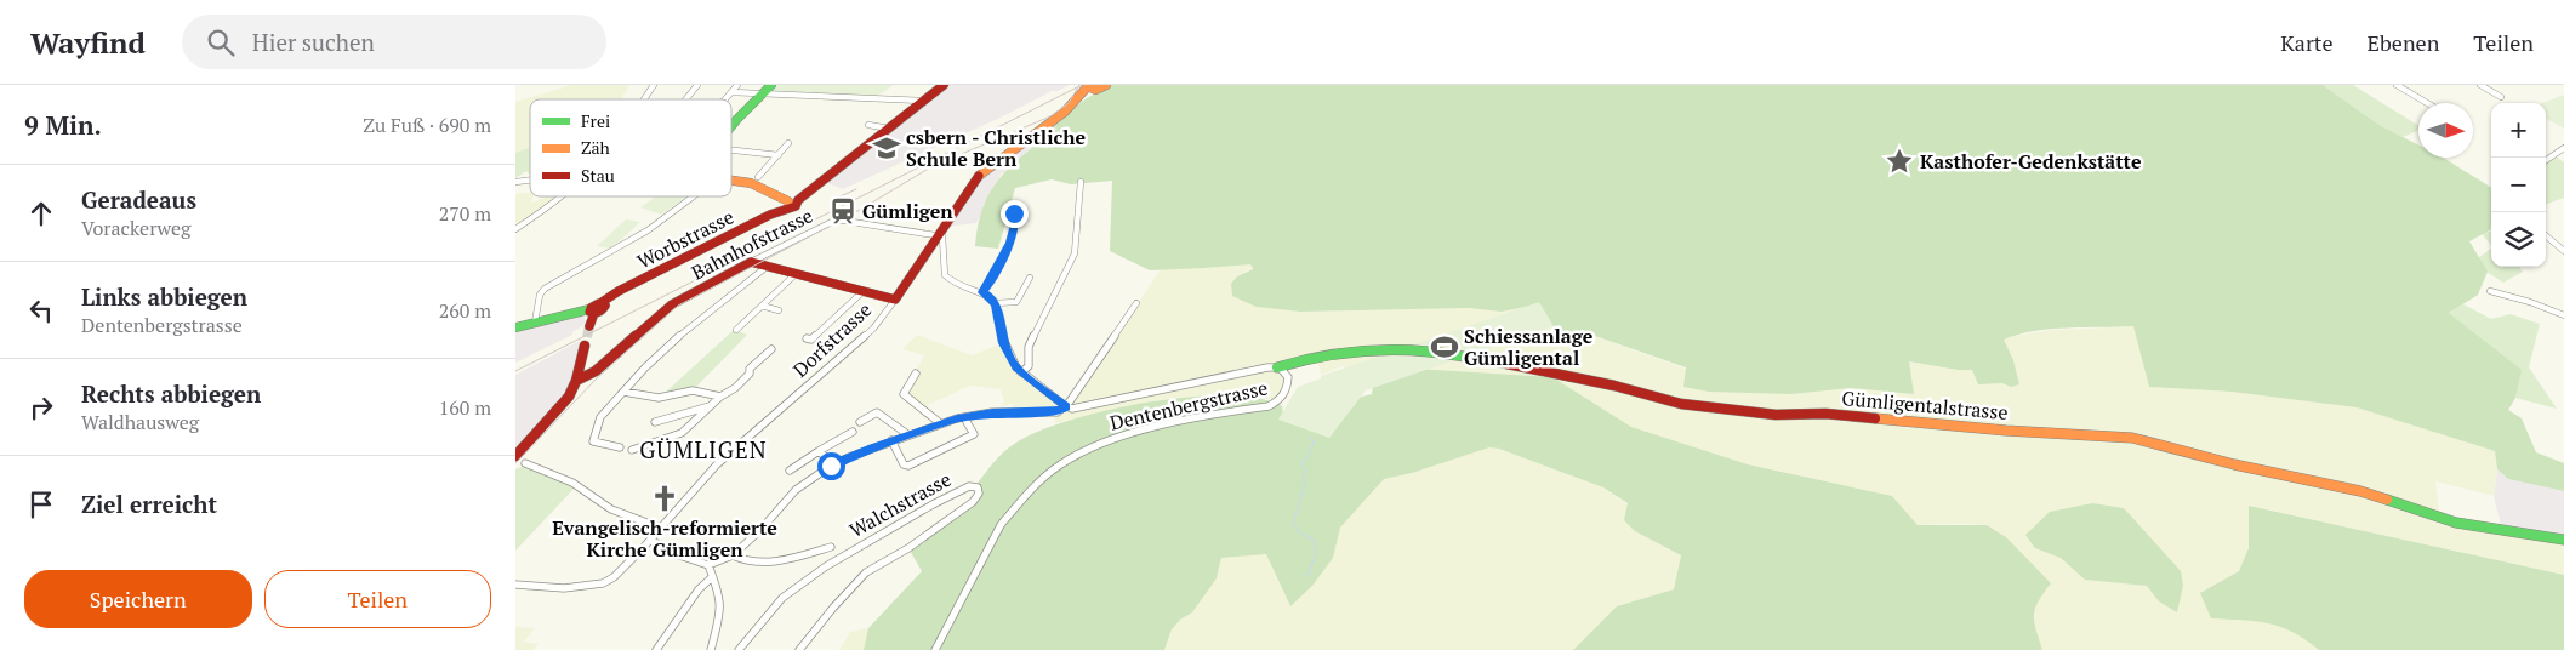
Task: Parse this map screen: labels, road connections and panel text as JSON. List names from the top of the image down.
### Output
{
  "streets": {
    "street": [
      "Worbstrasse",
      "Bahnhofstrasse",
      "Dorfstrasse",
      "Dentenbergstrasse",
      "Gümligentalstrasse",
      "Walchstrasse"
    ]
  },
  "crossings": [
    ["Bahnhofstrasse", "Dorfstrasse"],
    ["Dentenbergstrasse", "Gümligentalstrasse"]
  ],
  "districts": ["GÜMLIGEN"],
  "places": {
    "school or university": ["csbern - Christliche Schule Bern"],
    "place": ["Kasthofer-Gedenkstätte"],
    "station": ["Gümligen"],
    "sports": ["Schiessanlage Gümligental"],
    "church": ["Evangelisch-reformierte Kirche Gümligen"]
  },
  "legend": ["Frei", "Zäh", "Stau"],
  "north": "right",
  "page": {
    "header": "Wayfind",
    "search": "Hier suchen",
    "nav": ["Karte", "Ebenen", "Teilen"],
    "heading": ["9 Min.", "Zu Fuß · 690 m"],
    "map_buttons": ["+", "−"],
    "list": [
      ["Geradeaus", "Vorackerweg", "270 m"],
      ["Links abbiegen", "Dentenbergstrasse", "260 m"],
      ["Rechts abbiegen", "Waldhausweg", "160 m"],
      "Ziel erreicht"
    ],
    "buttons": ["Speichern", "Teilen"]
  }
}
